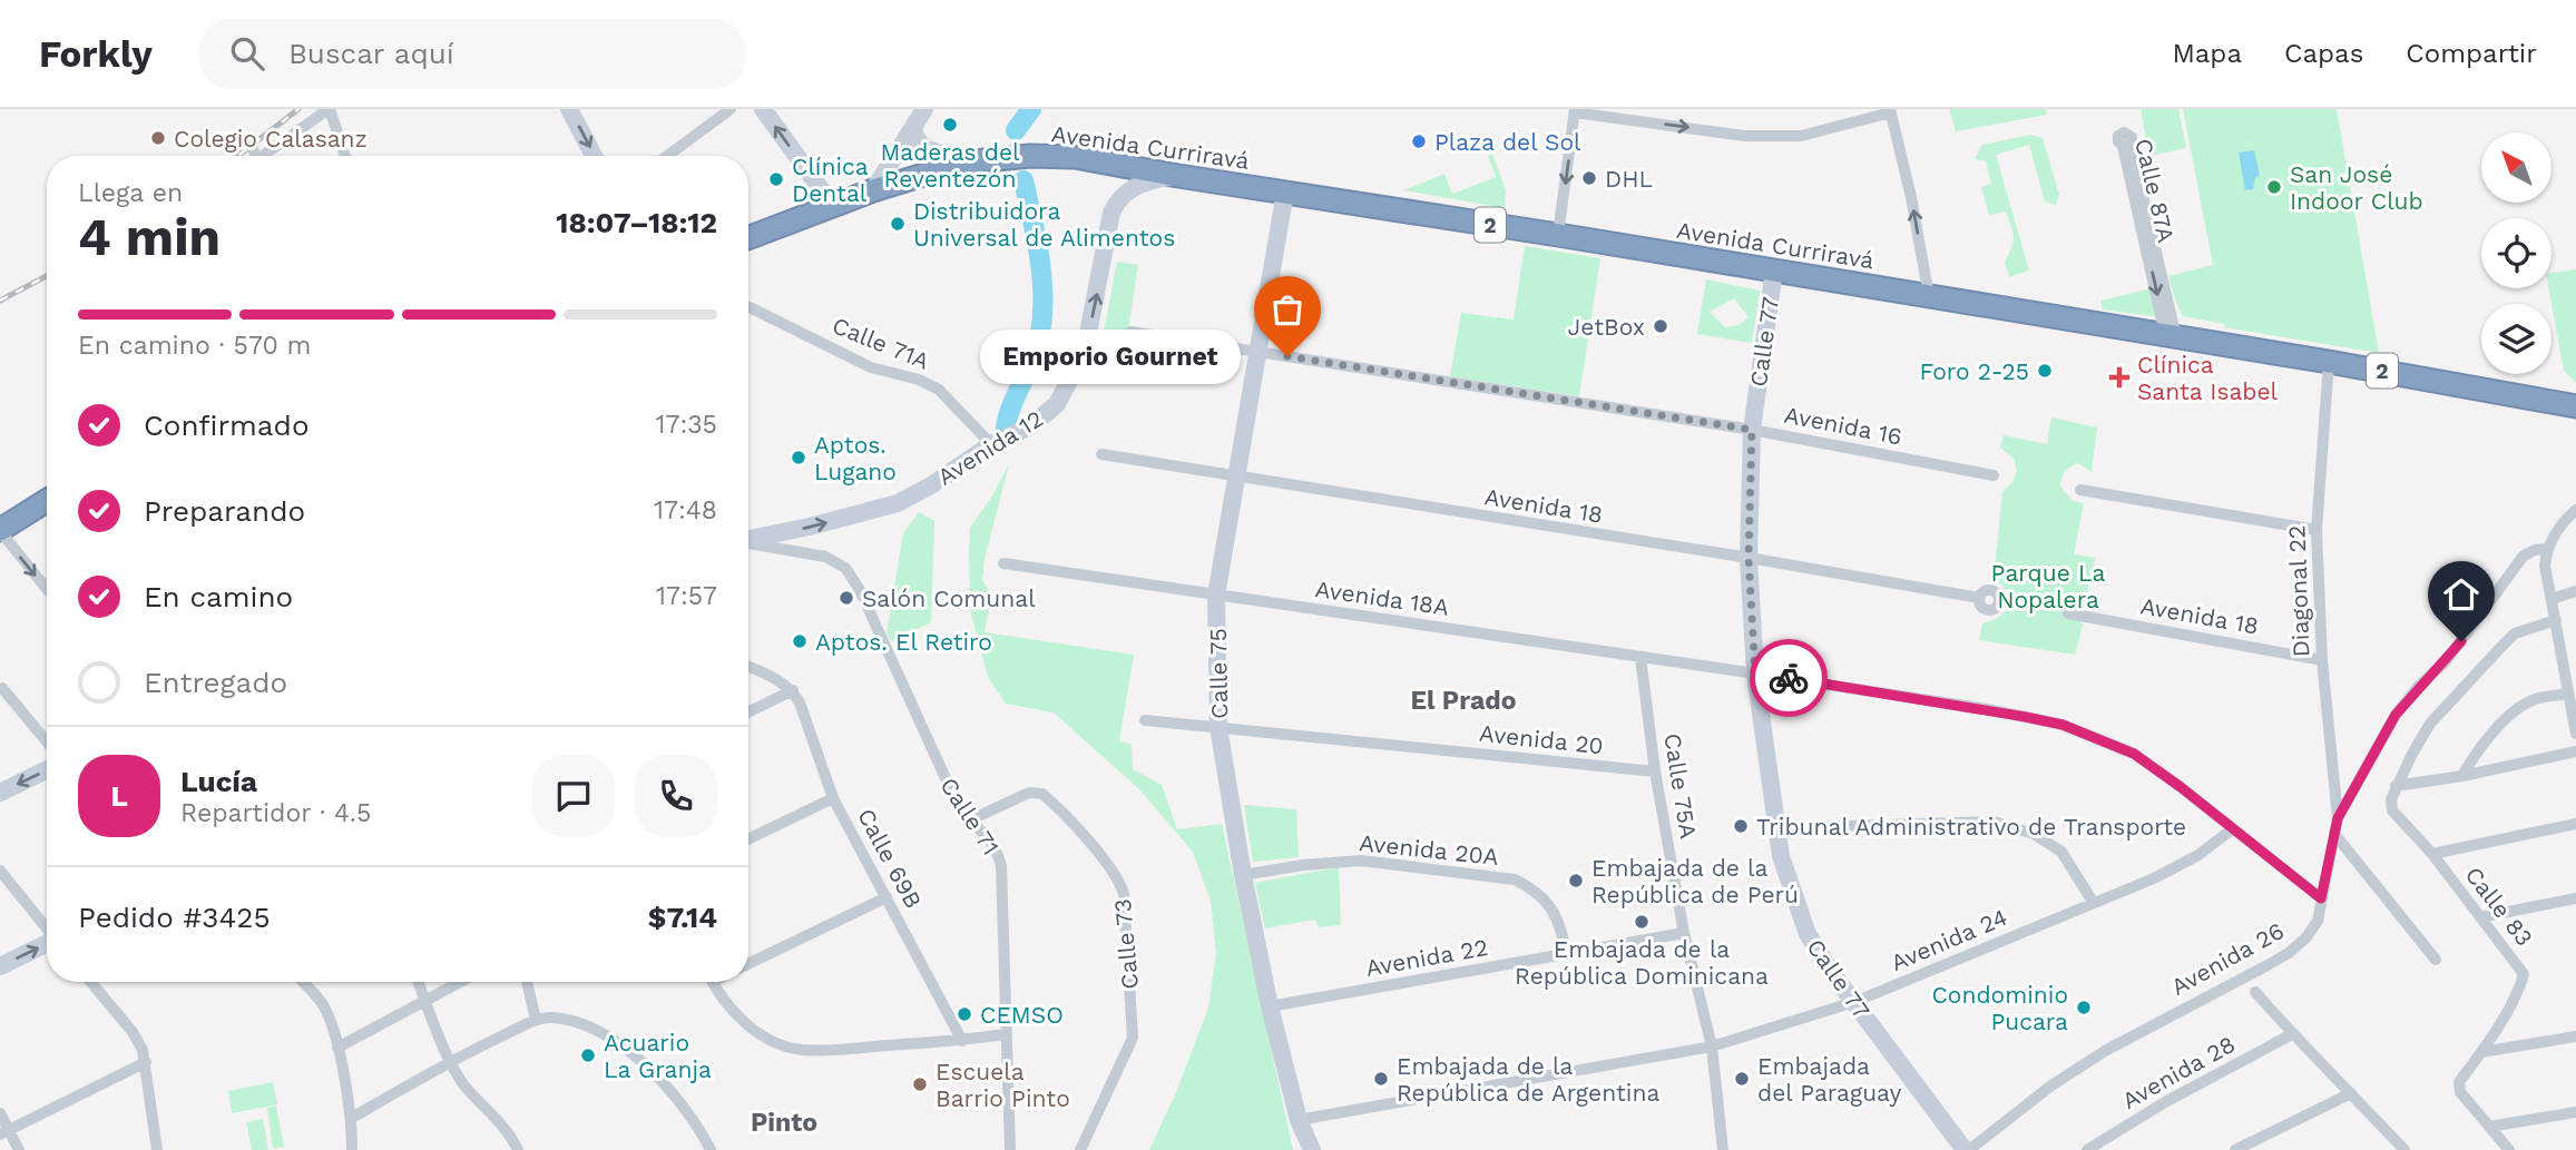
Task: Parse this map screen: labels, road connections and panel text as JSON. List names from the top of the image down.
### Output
{
  "streets": {
    "highway": ["Avenida Curriravá", "2"],
    "street": [
      "Calle 87A",
      "Calle 77",
      "Calle 71A",
      "Avenida 16",
      "Avenida 12",
      "Avenida 18",
      "Diagonal 22",
      "Avenida 18A",
      "Calle 75",
      "Avenida 20",
      "Calle 75A",
      "Calle 71",
      "Avenida 20A",
      "Calle 69B",
      "Calle 83",
      "Avenida 24",
      "Calle 73",
      "Avenida 22",
      "Avenida 26",
      "Avenida 28"
    ]
  },
  "crossings": [
    ["Avenida Curriravá", "Calle 87A"],
    ["Avenida Curriravá", "2"],
    ["Avenida Curriravá", "Calle 77"],
    ["Avenida Curriravá", "Avenida 12"],
    ["Avenida Curriravá", "Diagonal 22"],
    ["Avenida Curriravá", "Calle 75"],
    ["Calle 77", "Avenida 16"],
    ["Calle 77", "Avenida 18"],
    ["Calle 77", "Avenida 18A"],
    ["Calle 77", "Avenida 24"],
    ["Calle 77", "Avenida 26"],
    ["Calle 71A", "Avenida 12"],
    ["Avenida 16", "Calle 75"],
    ["Avenida 18", "Diagonal 22"],
    ["Avenida 18", "Calle 75"],
    ["Diagonal 22", "Avenida 26"],
    ["Avenida 18A", "Calle 75"],
    ["Avenida 18A", "Calle 75A"],
    ["Avenida 18A", "Avenida 24"],
    ["Avenida 18A", "Avenida 26"],
    ["Calle 75", "Avenida 20"],
    ["Calle 75", "Avenida 20A"],
    ["Calle 75", "Avenida 24"],
    ["Calle 75", "Avenida 22"],
    ["Avenida 20", "Calle 75A"],
    ["Calle 75A", "Avenida 24"],
    ["Calle 75A", "Avenida 22"],
    ["Calle 71", "Calle 73"],
    ["Avenida 20A", "Avenida 22"]
  ],
  "one_way": ["Avenida 12"],
  "districts": ["El Prado", "Pinto"],
  "parks": ["Parque La Nopalera"],
  "places": {
    "other": [
      "Maderas del Reventezón",
      "Colegio Calasanz",
      "Plaza del Sol",
      "DHL",
      "Clínica Dental",
      "San José Indoor Club",
      "Distribuidora Universal de Alimentos",
      "JetBox",
      "Emporio Gournet",
      "Foro 2-25",
      "Aptos. Lugano",
      "Salón Comunal",
      "Aptos. El Retiro",
      "Tribunal Administrativo de Transporte",
      "Embajada de la República de Perú",
      "Embajada de la República Dominicana",
      "Condominio Pucara",
      "CEMSO",
      "Acuario La Granja",
      "Embajada de la República de Argentina",
      "Embajada del Paraguay",
      "Escuela Barrio Pinto"
    ],
    "health": ["Clínica Santa Isabel"]
  },
  "north": "top left",
  "page": {
    "header": "Forkly",
    "search": "Buscar aquí",
    "nav": ["Mapa", "Capas", "Compartir"],
    "heading": ["4 min", "Llega en", "18:07–18:12"],
    "panel": [
      "Lucía",
      "Repartidor · 4.5",
      "Pedido #3425",
      "$7.14"
    ],
    "bar": "En camino · 570 m",
    "bubble": "Emporio Gournet",
    "list": [
      ["Confirmado", "17:35"],
      ["Preparando", "17:48"],
      ["En camino", "17:57"],
      "Entregado"
    ],
    "round": "L"
  }
}
